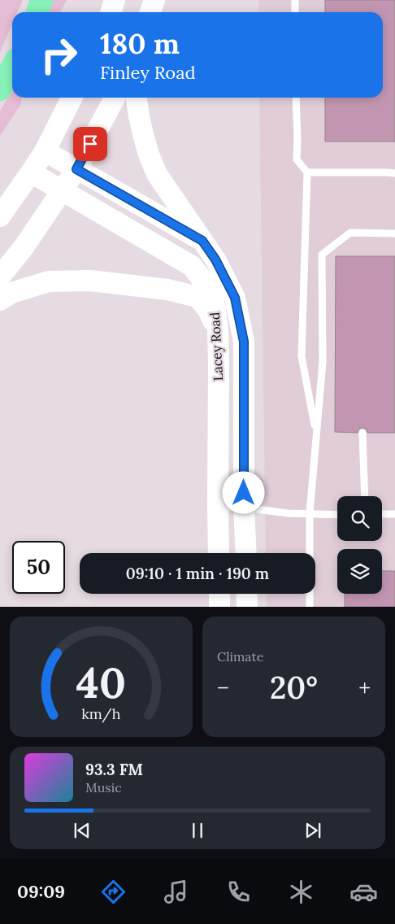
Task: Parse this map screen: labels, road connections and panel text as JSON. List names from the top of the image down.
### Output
{
  "streets": {
    "main road": ["Lacey Road"]
  },
  "page": {
    "turn": ["180 m", "Finley Road"],
    "limit": "50",
    "trip": "09:10 · 1 min · 190 m",
    "tile": "Climate",
    "heat": ["−", "20°", "+"],
    "song": ["93.3 FM", "Music"],
    "tabs": "09:09",
    "gauge": ["40", "km/h"]
  }
}
